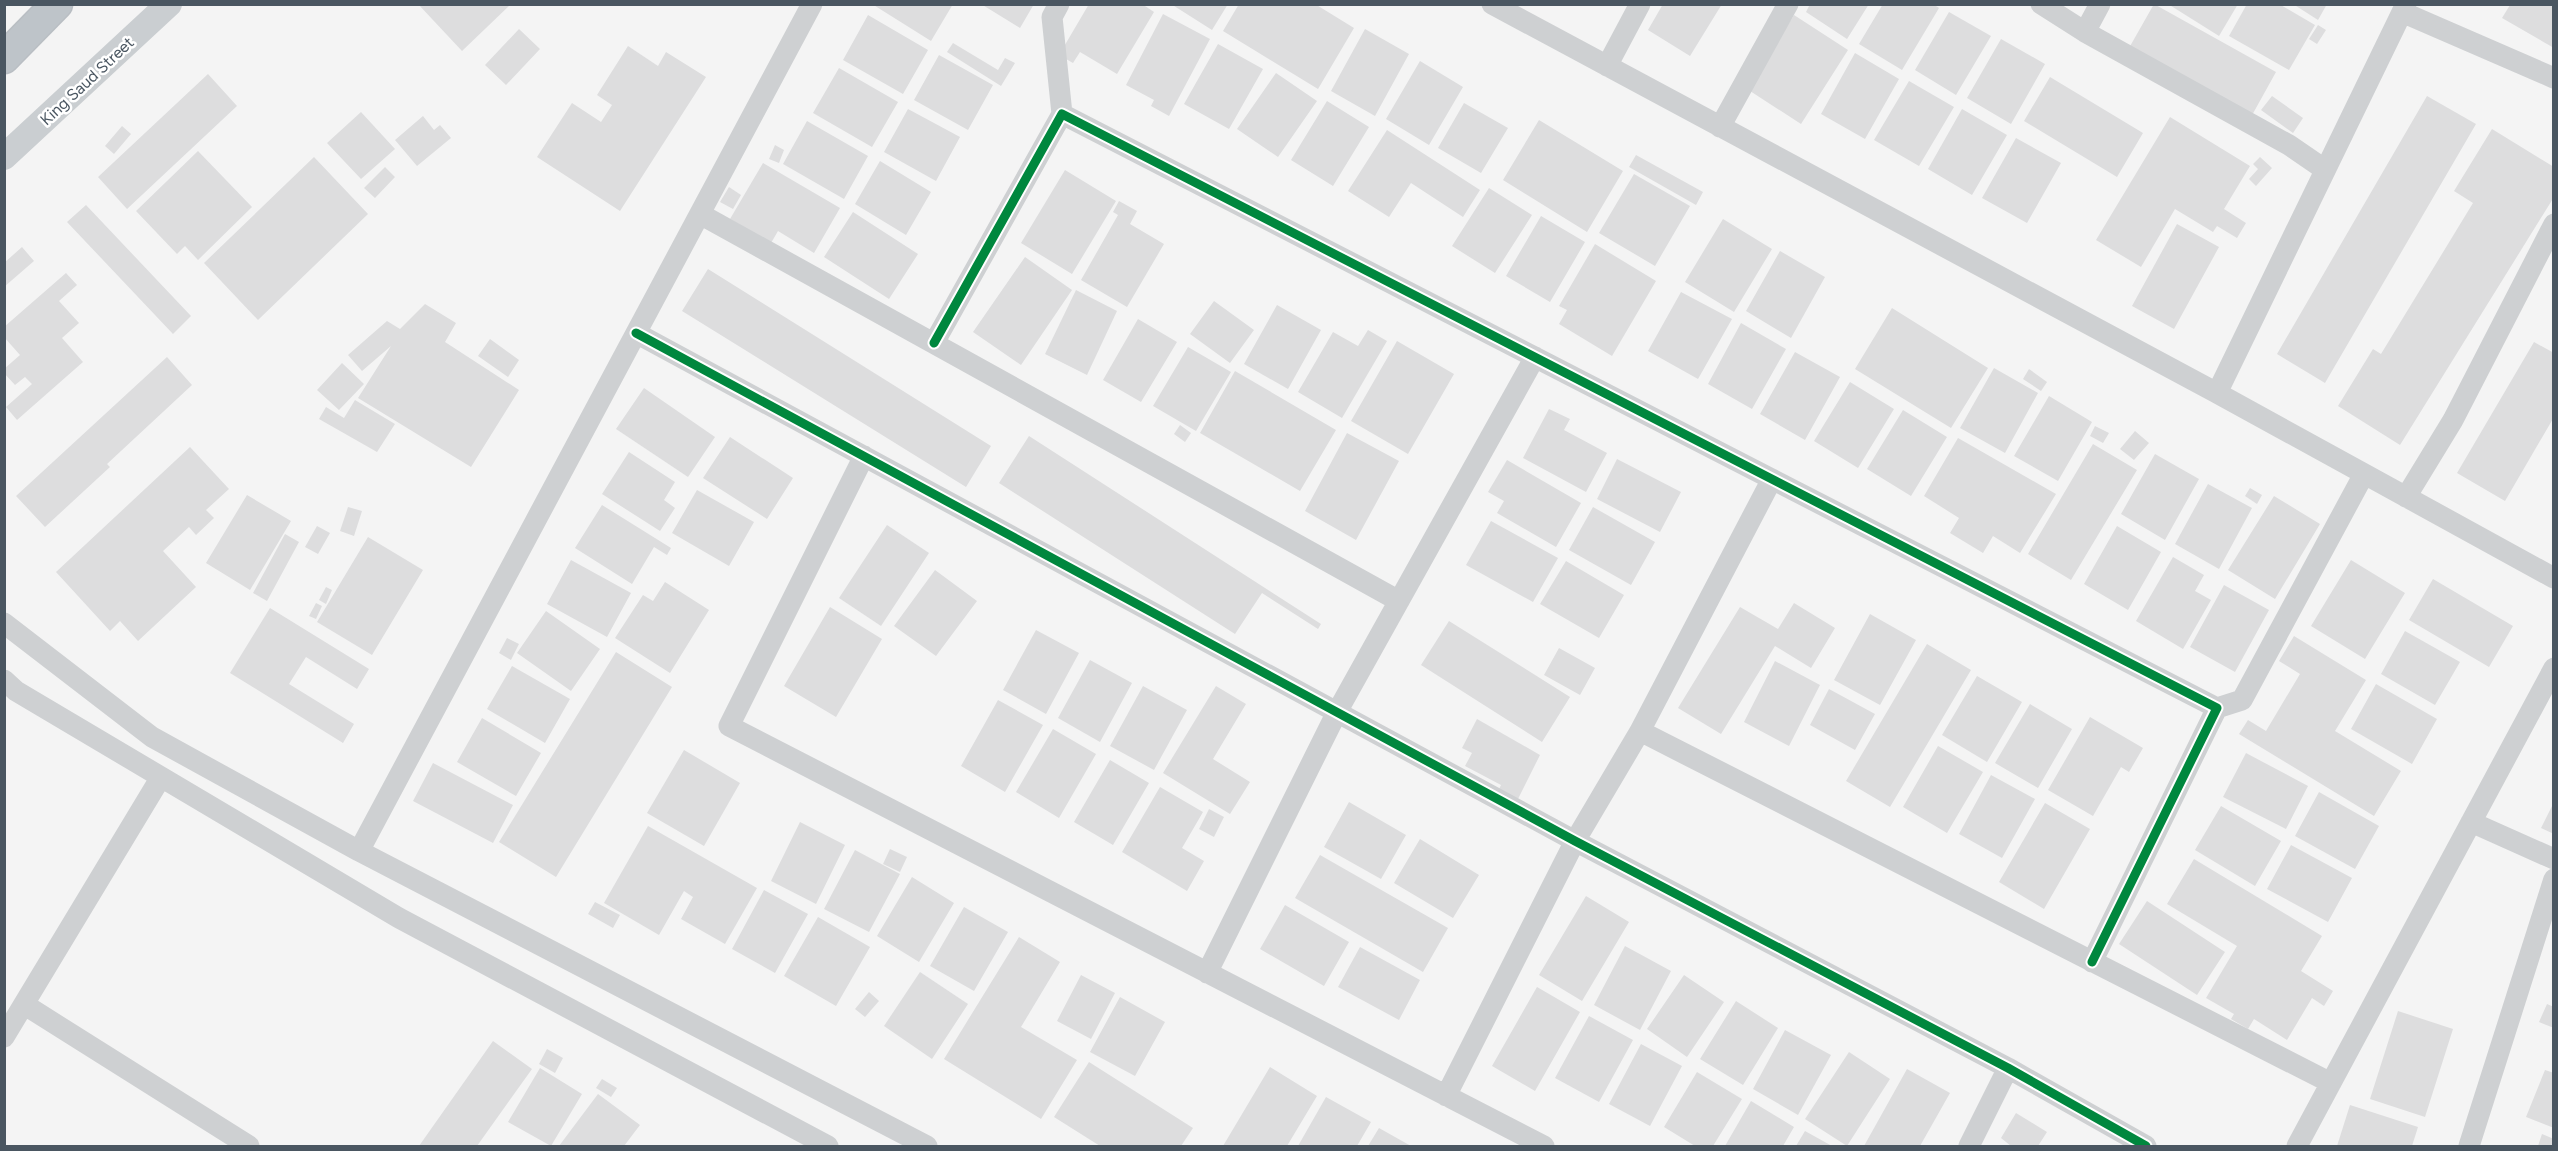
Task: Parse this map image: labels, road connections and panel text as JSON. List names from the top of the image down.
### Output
{
  "streets": {
    "main road": ["King Saud Street"]
  }
}
